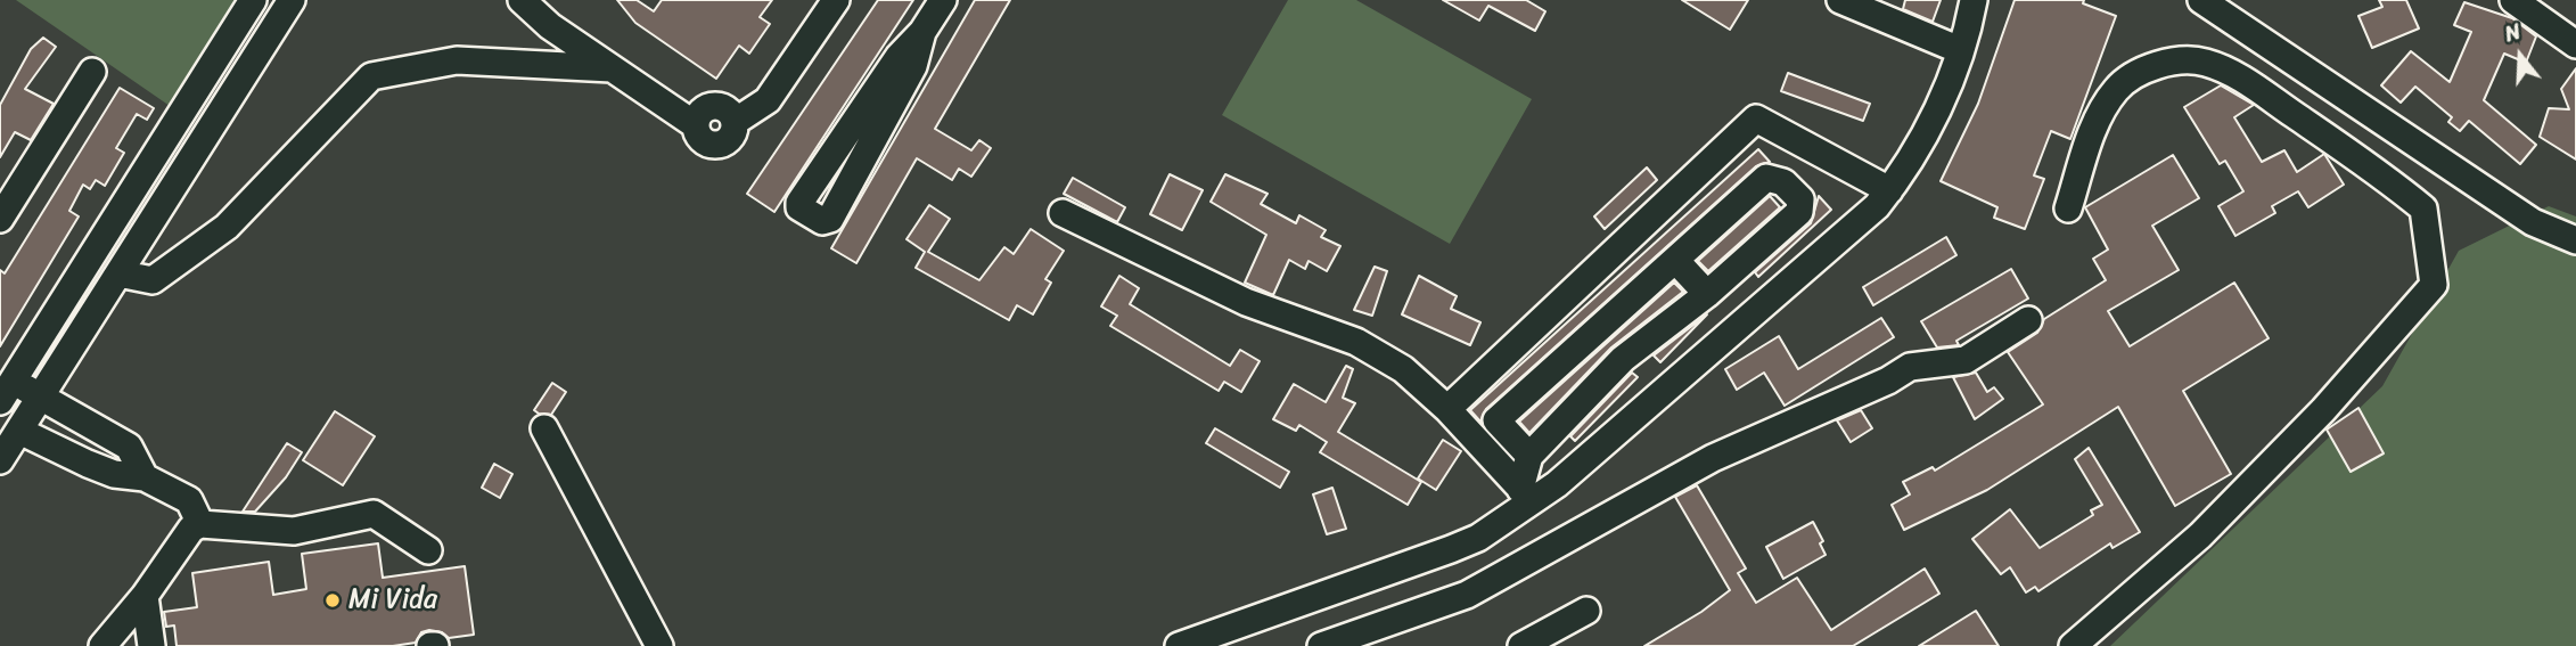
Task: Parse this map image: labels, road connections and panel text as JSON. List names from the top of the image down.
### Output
{
  "places": ["Mi Vida"],
  "north": "top"
}
